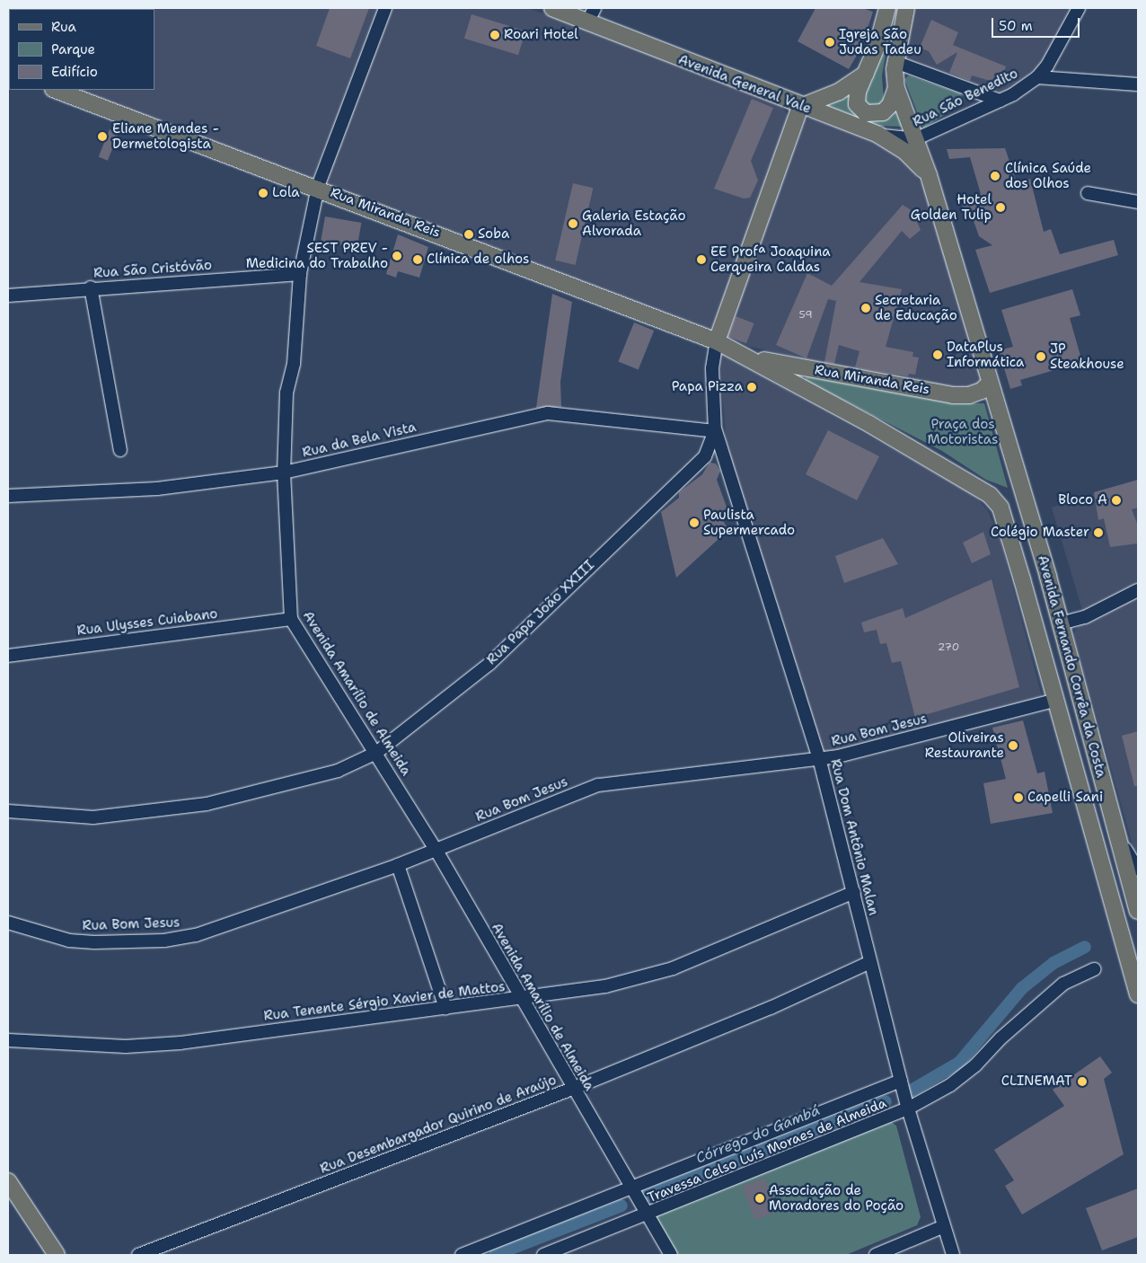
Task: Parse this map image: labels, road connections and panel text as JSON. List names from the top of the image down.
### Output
{
  "streets": {
    "main road": [
      "Avenida General Vale",
      "Rua Miranda Reis",
      "Rua Papa João XXIII",
      "Avenida Fernando Corrêa da Costa"
    ],
    "street": [
      "Rua São Benedito",
      "Rua São Cristóvão",
      "Rua da Bela Vista",
      "Rua Ulysses Cuiabano",
      "Avenida Amarílio de Almeida",
      "Rua Bom Jesus",
      "Rua Dom Antônio Malan",
      "Rua Tenente Sérgio Xavier de Mattos",
      "Rua Desembargador Quirino de Araújo",
      "Travessa Celso Luís Moraes de Almeida"
    ]
  },
  "crossings": [
    ["Avenida General Vale", "Rua São Benedito"],
    ["Avenida General Vale", "Rua Papa João XXIII"],
    ["Avenida General Vale", "Avenida Fernando Corrêa da Costa"],
    ["Rua São Benedito", "Avenida Fernando Corrêa da Costa"],
    ["Rua Miranda Reis", "Rua Papa João XXIII"],
    ["Rua Miranda Reis", "Avenida Fernando Corrêa da Costa"],
    ["Rua Miranda Reis", "Avenida Amarílio de Almeida"],
    ["Rua São Cristóvão", "Avenida Amarílio de Almeida"],
    ["Rua da Bela Vista", "Rua Papa João XXIII"],
    ["Rua da Bela Vista", "Avenida Amarílio de Almeida"],
    ["Rua da Bela Vista", "Rua Dom Antônio Malan"],
    ["Rua Papa João XXIII", "Avenida Amarílio de Almeida"],
    ["Rua Papa João XXIII", "Rua Dom Antônio Malan"],
    ["Rua Ulysses Cuiabano", "Avenida Amarílio de Almeida"],
    ["Avenida Fernando Corrêa da Costa", "Rua Bom Jesus"],
    ["Avenida Amarílio de Almeida", "Rua Bom Jesus"],
    ["Avenida Amarílio de Almeida", "Rua Tenente Sérgio Xavier de Mattos"],
    ["Avenida Amarílio de Almeida", "Rua Desembargador Quirino de Araújo"],
    ["Avenida Amarílio de Almeida", "Travessa Celso Luís Moraes de Almeida"],
    ["Rua Bom Jesus", "Rua Dom Antônio Malan"],
    ["Rua Dom Antônio Malan", "Rua Tenente Sérgio Xavier de Mattos"],
    ["Rua Dom Antônio Malan", "Rua Desembargador Quirino de Araújo"],
    ["Rua Dom Antônio Malan", "Travessa Celso Luís Moraes de Almeida"]
  ],
  "water": ["Córrego do Gambá"],
  "parks": ["Praça dos Motoristas"],
  "places": [
    "Roari Hotel",
    "Igreja São Judas Tadeu",
    "Eliane Mendes - Dermetologista",
    "Clínica Saúde dos Olhos",
    "Lola",
    "Hotel Golden Tulip",
    "Galeria Estação Alvorada",
    "Soba",
    "SEST PREV - Medicina do Trabalho",
    "Clínica de olhos",
    "EE Profª Joaquina Cerqueira Caldas",
    "Secretaria de Educação",
    "DataPlus Informática",
    "JP Steakhouse",
    "Papa Pizza",
    "Bloco A",
    "Paulista Supermercado",
    "Colégio Master",
    "Oliveiras Restaurante",
    "Capelli Sani",
    "CLINEMAT",
    "Associação de Moradores do Poção"
  ],
  "house_numbers": ["59", "270"],
  "legend": ["Rua", "Parque", "Edifício"],
  "scale_bar": "50 m"
}
